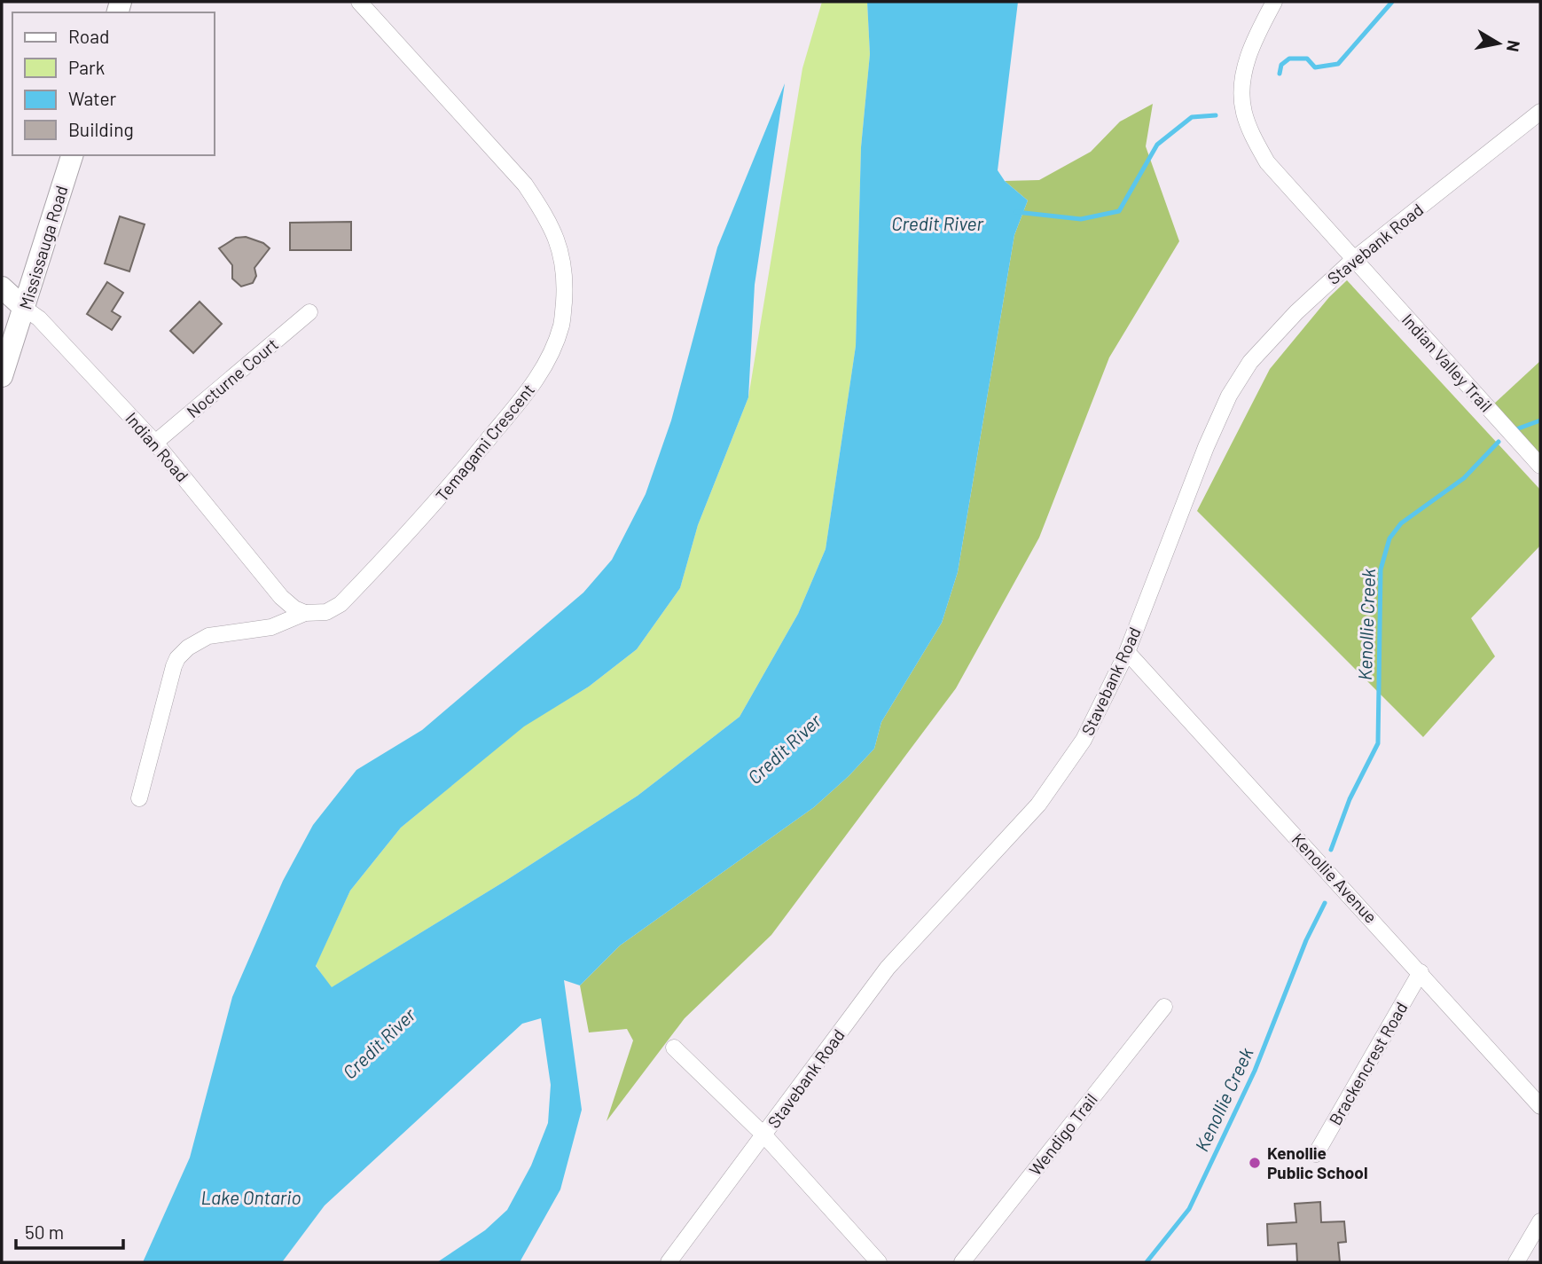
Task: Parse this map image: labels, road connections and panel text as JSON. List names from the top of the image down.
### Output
{
  "streets": {
    "main road": ["Mississauga Road", "Indian Road"],
    "street": [
      "Stavebank Road",
      "Indian Valley Trail",
      "Nocturne Court",
      "Temagami Crescent",
      "Kenollie Avenue",
      "Brackencrest Road",
      "Wendigo Trail"
    ]
  },
  "crossings": [
    ["Stavebank Road", "Indian Valley Trail"],
    ["Stavebank Road", "Kenollie Avenue"],
    ["Mississauga Road", "Indian Road"],
    ["Nocturne Court", "Indian Road"],
    ["Temagami Crescent", "Indian Road"],
    ["Kenollie Avenue", "Brackencrest Road"]
  ],
  "water": ["Credit River", "Kenollie Creek", "Lake Ontario"],
  "places": ["Kenollie Public School"],
  "legend": [
    "Road",
    "Park",
    "Water",
    "Building"
  ],
  "scale_bar": "50 m",
  "north": "right"
}
